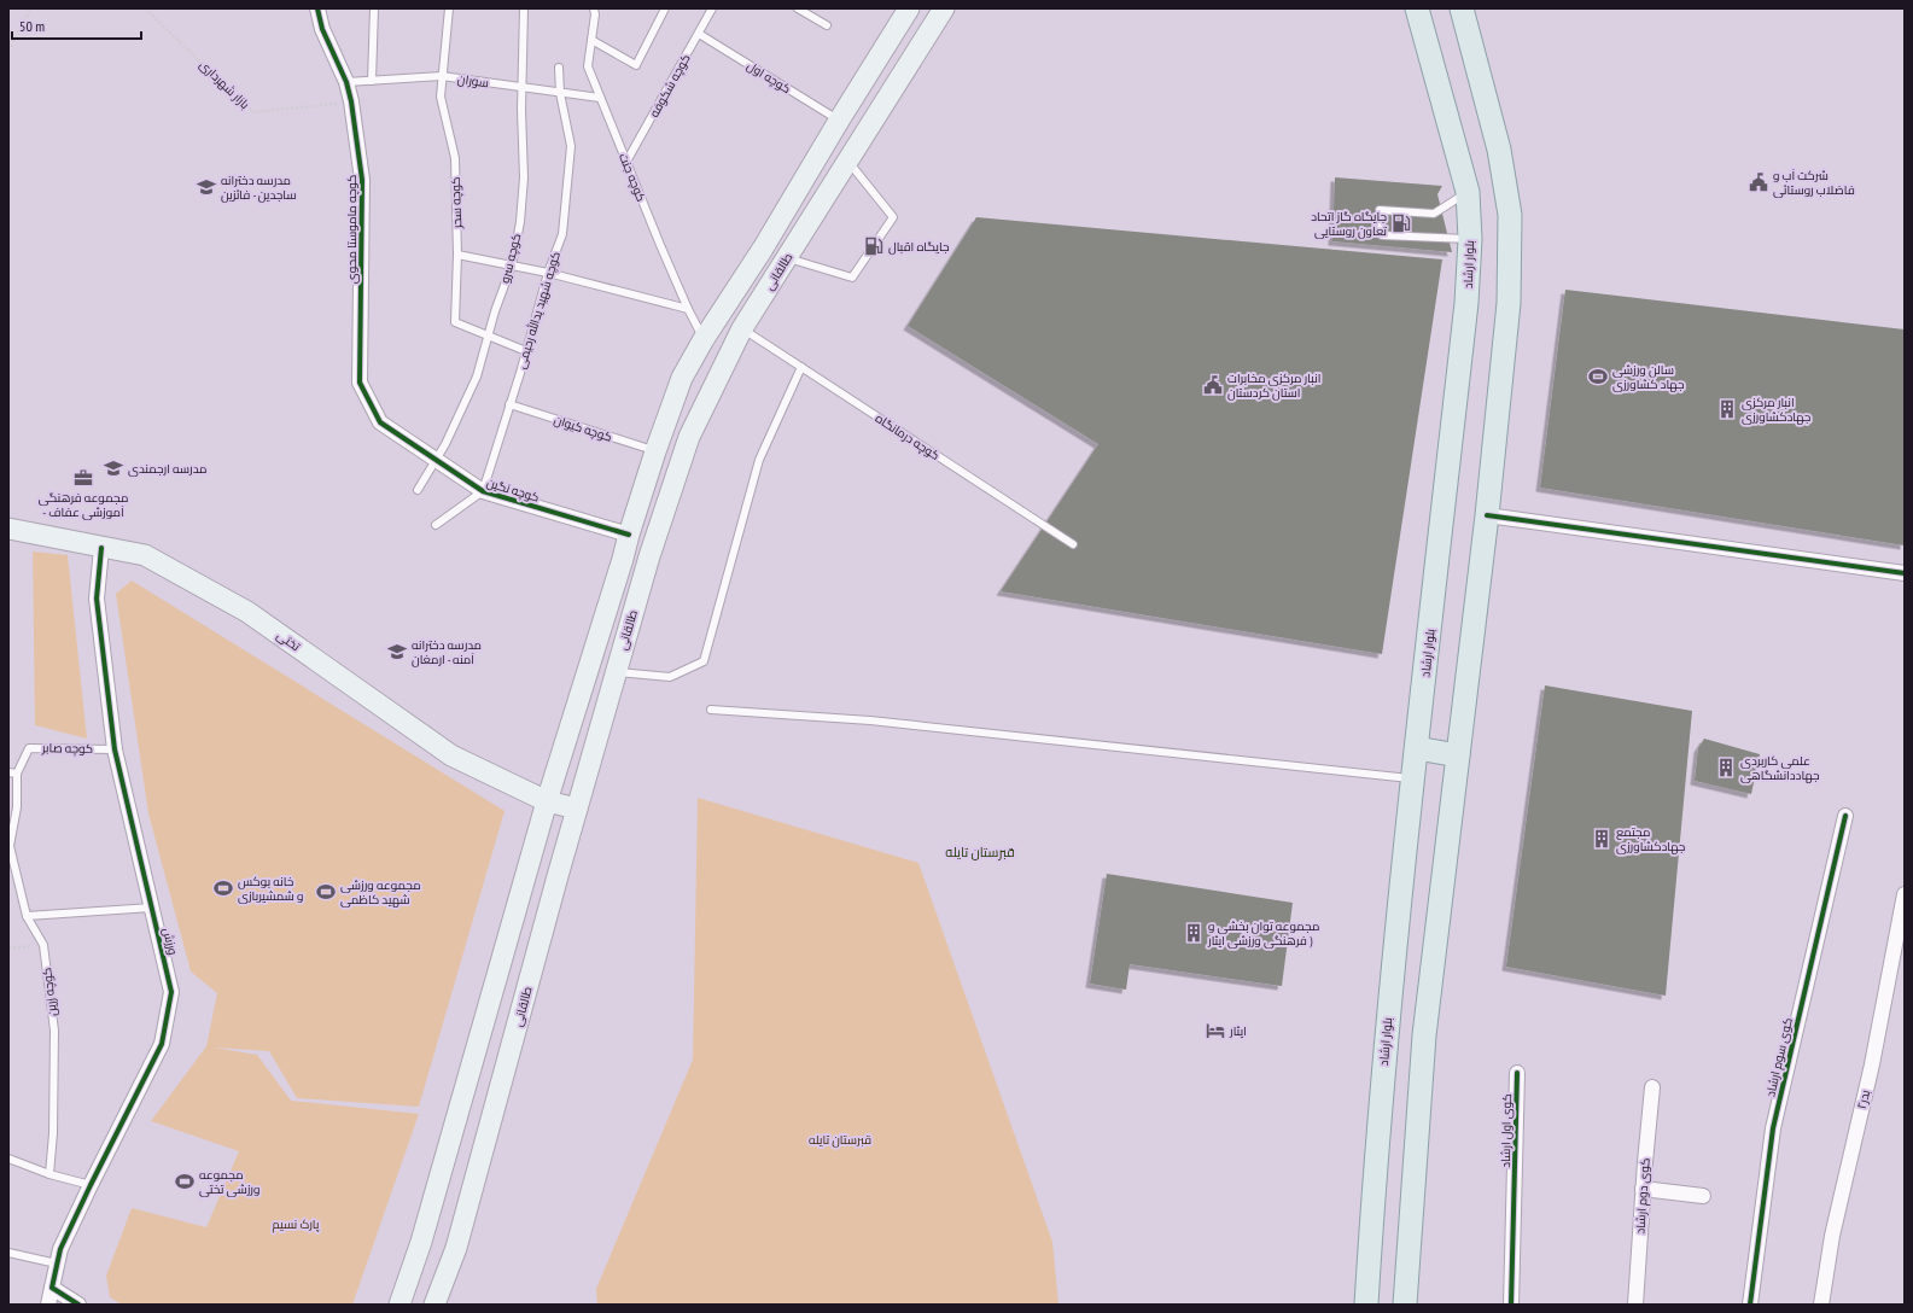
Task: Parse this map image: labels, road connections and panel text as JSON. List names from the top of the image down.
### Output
{
  "streets": {
    "main road": ["بلوار ارشاد", "طالقانی", "تختی"],
    "street": [
      "کوچه ماموستا محوی",
      "کوچه نگین",
      "ورزش",
      "کوی سوم ارشاد",
      "بدر۲",
      "کوی اول ارشاد",
      "کوی دوم ارشاد"
    ],
    "lane": [
      "کوچه اول",
      "سوران",
      "کوچه شکوفه",
      "کوچه جنت",
      "کوچه سحر",
      "کوچه سرو",
      "کوچه شهید یدالله رحیمی",
      "کوچه کیوان",
      "کوچه درمانگاه",
      "کوچه صابر",
      "کوچه زرین"
    ],
    "path": ["بازار شهرداری"]
  },
  "crossings": [
    ["کوچه اول", "کوچه شکوفه"],
    ["کوچه اول", "طالقانی"],
    ["سوران", "کوچه جنت"],
    ["سوران", "کوچه سحر"],
    ["سوران", "کوچه ماموستا محوی"],
    ["سوران", "کوچه سرو"],
    ["سوران", "کوچه شهید یدالله رحیمی"],
    ["بازار شهرداری", "کوچه ماموستا محوی"],
    ["کوچه شکوفه", "کوچه جنت"],
    ["کوچه جنت", "طالقانی"],
    ["کوچه سحر", "کوچه سرو"],
    ["کوچه سحر", "کوچه شهید یدالله رحیمی"],
    ["کوچه ماموستا محوی", "کوچه نگین"],
    ["کوچه سرو", "کوچه نگین"],
    ["طالقانی", "کوچه کیوان"],
    ["طالقانی", "کوچه درمانگاه"],
    ["طالقانی", "کوچه نگین"],
    ["طالقانی", "تختی"],
    ["کوچه شهید یدالله رحیمی", "کوچه کیوان"],
    ["کوچه شهید یدالله رحیمی", "کوچه نگین"],
    ["تختی", "ورزش"],
    ["کوچه صابر", "ورزش"],
    ["کوچه صابر", "کوچه زرین"]
  ],
  "districts": ["قبرستان تایله"],
  "parks": ["قبرستان تایله", "پارک نسیم"],
  "places": {
    "public building": ["شرکت آب و فاضلاب روستائی", "انبار مرکزی مخابرات استان کردستان"],
    "school or university": ["مدرسه دخترانه ساجدین - فائزین", "مدرسه ارجمندی", "مدرسه دخترانه آمنه - ارمغان"],
    "fuel station": ["جایگاه گاز اتحاد تعاون روستایی", "جایگاه اقبال"],
    "sports": [
      "سالن ورزشی جهاد کشاورزی",
      "خانه بوکس و شمشیربازی",
      "مجموعه ورزشی شهید کاظمی",
      "مجموعه ورزشی تختی"
    ],
    "building": [
      "انبار مرکزی جهادکشاورزی",
      "علمی کاربردی جهاددانشگاهی",
      "مجتمع جهادکشاورزی",
      "مجموعه توان بخشی و فرهنگی ورزشی ایثار )"
    ],
    "office": ["مجموعه فرهنگی - آموزشی عفاف"],
    "hotel": ["ایثار"]
  },
  "scale_bar": "50 m"
}
